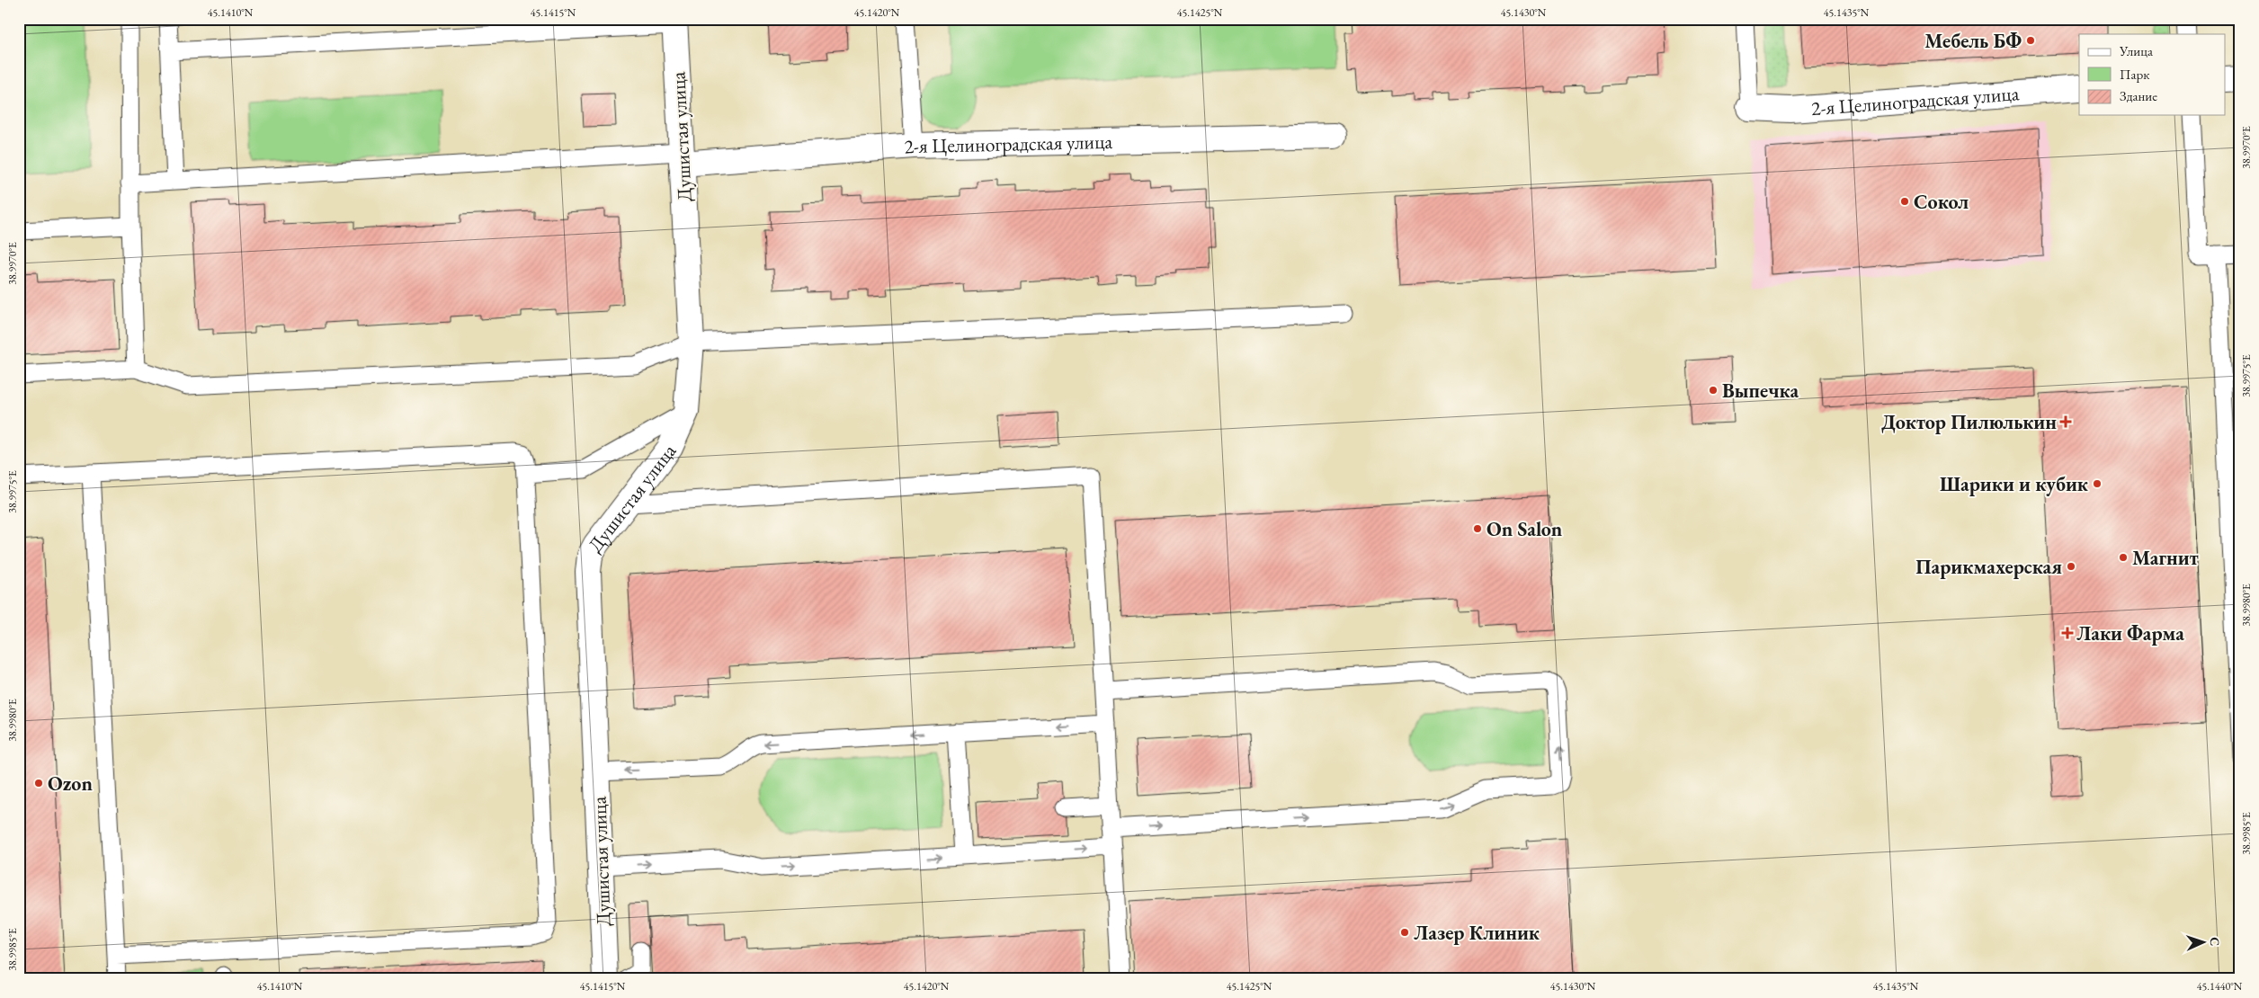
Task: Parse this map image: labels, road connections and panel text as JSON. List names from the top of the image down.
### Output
{
  "streets": {
    "street": ["2-я Целиноградская улица", "Душистая улица"]
  },
  "crossings": [
    ["2-я Целиноградская улица", "Душистая улица"]
  ],
  "places": {
    "other": [
      "Мебель БФ",
      "Сокол",
      "Выпечка",
      "Шарики и кубик",
      "On Salon",
      "Магнит",
      "Парикмахерская",
      "Ozon",
      "Лазер Клиник"
    ],
    "health": ["Доктор Пилюлькин", "Лаки Фарма"]
  },
  "legend": ["Улица", "Парк", "Здание"],
  "north": "right",
  "coordinates": [
    "45.1410°N",
    "45.1415°N",
    "45.1420°N",
    "45.1425°N",
    "45.1430°N",
    "45.1435°N",
    "38.9970°E",
    "38.9975°E",
    "38.9980°E",
    "38.9985°E",
    "45.1440°N"
  ]
}
